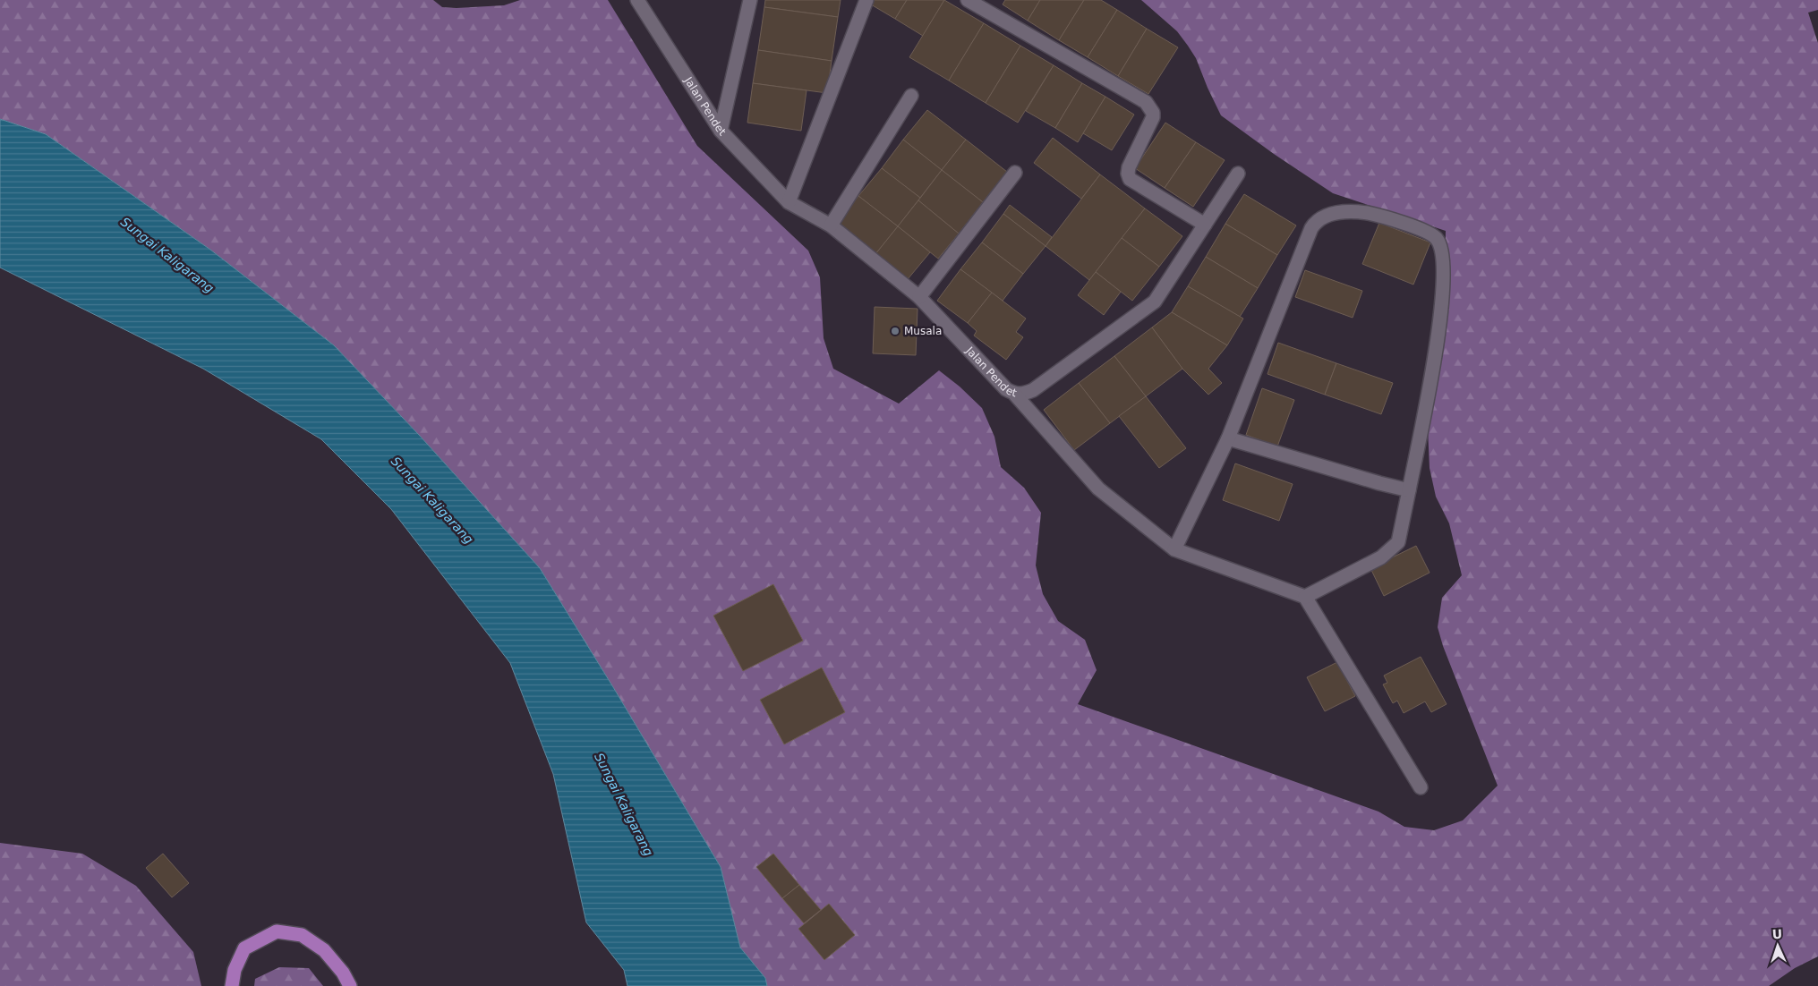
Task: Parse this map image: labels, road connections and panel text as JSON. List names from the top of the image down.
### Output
{
  "streets": {
    "street": ["Jalan Pendet"]
  },
  "water": ["Sungai Kaligarang"],
  "places": ["Musala"],
  "north": "top"
}
